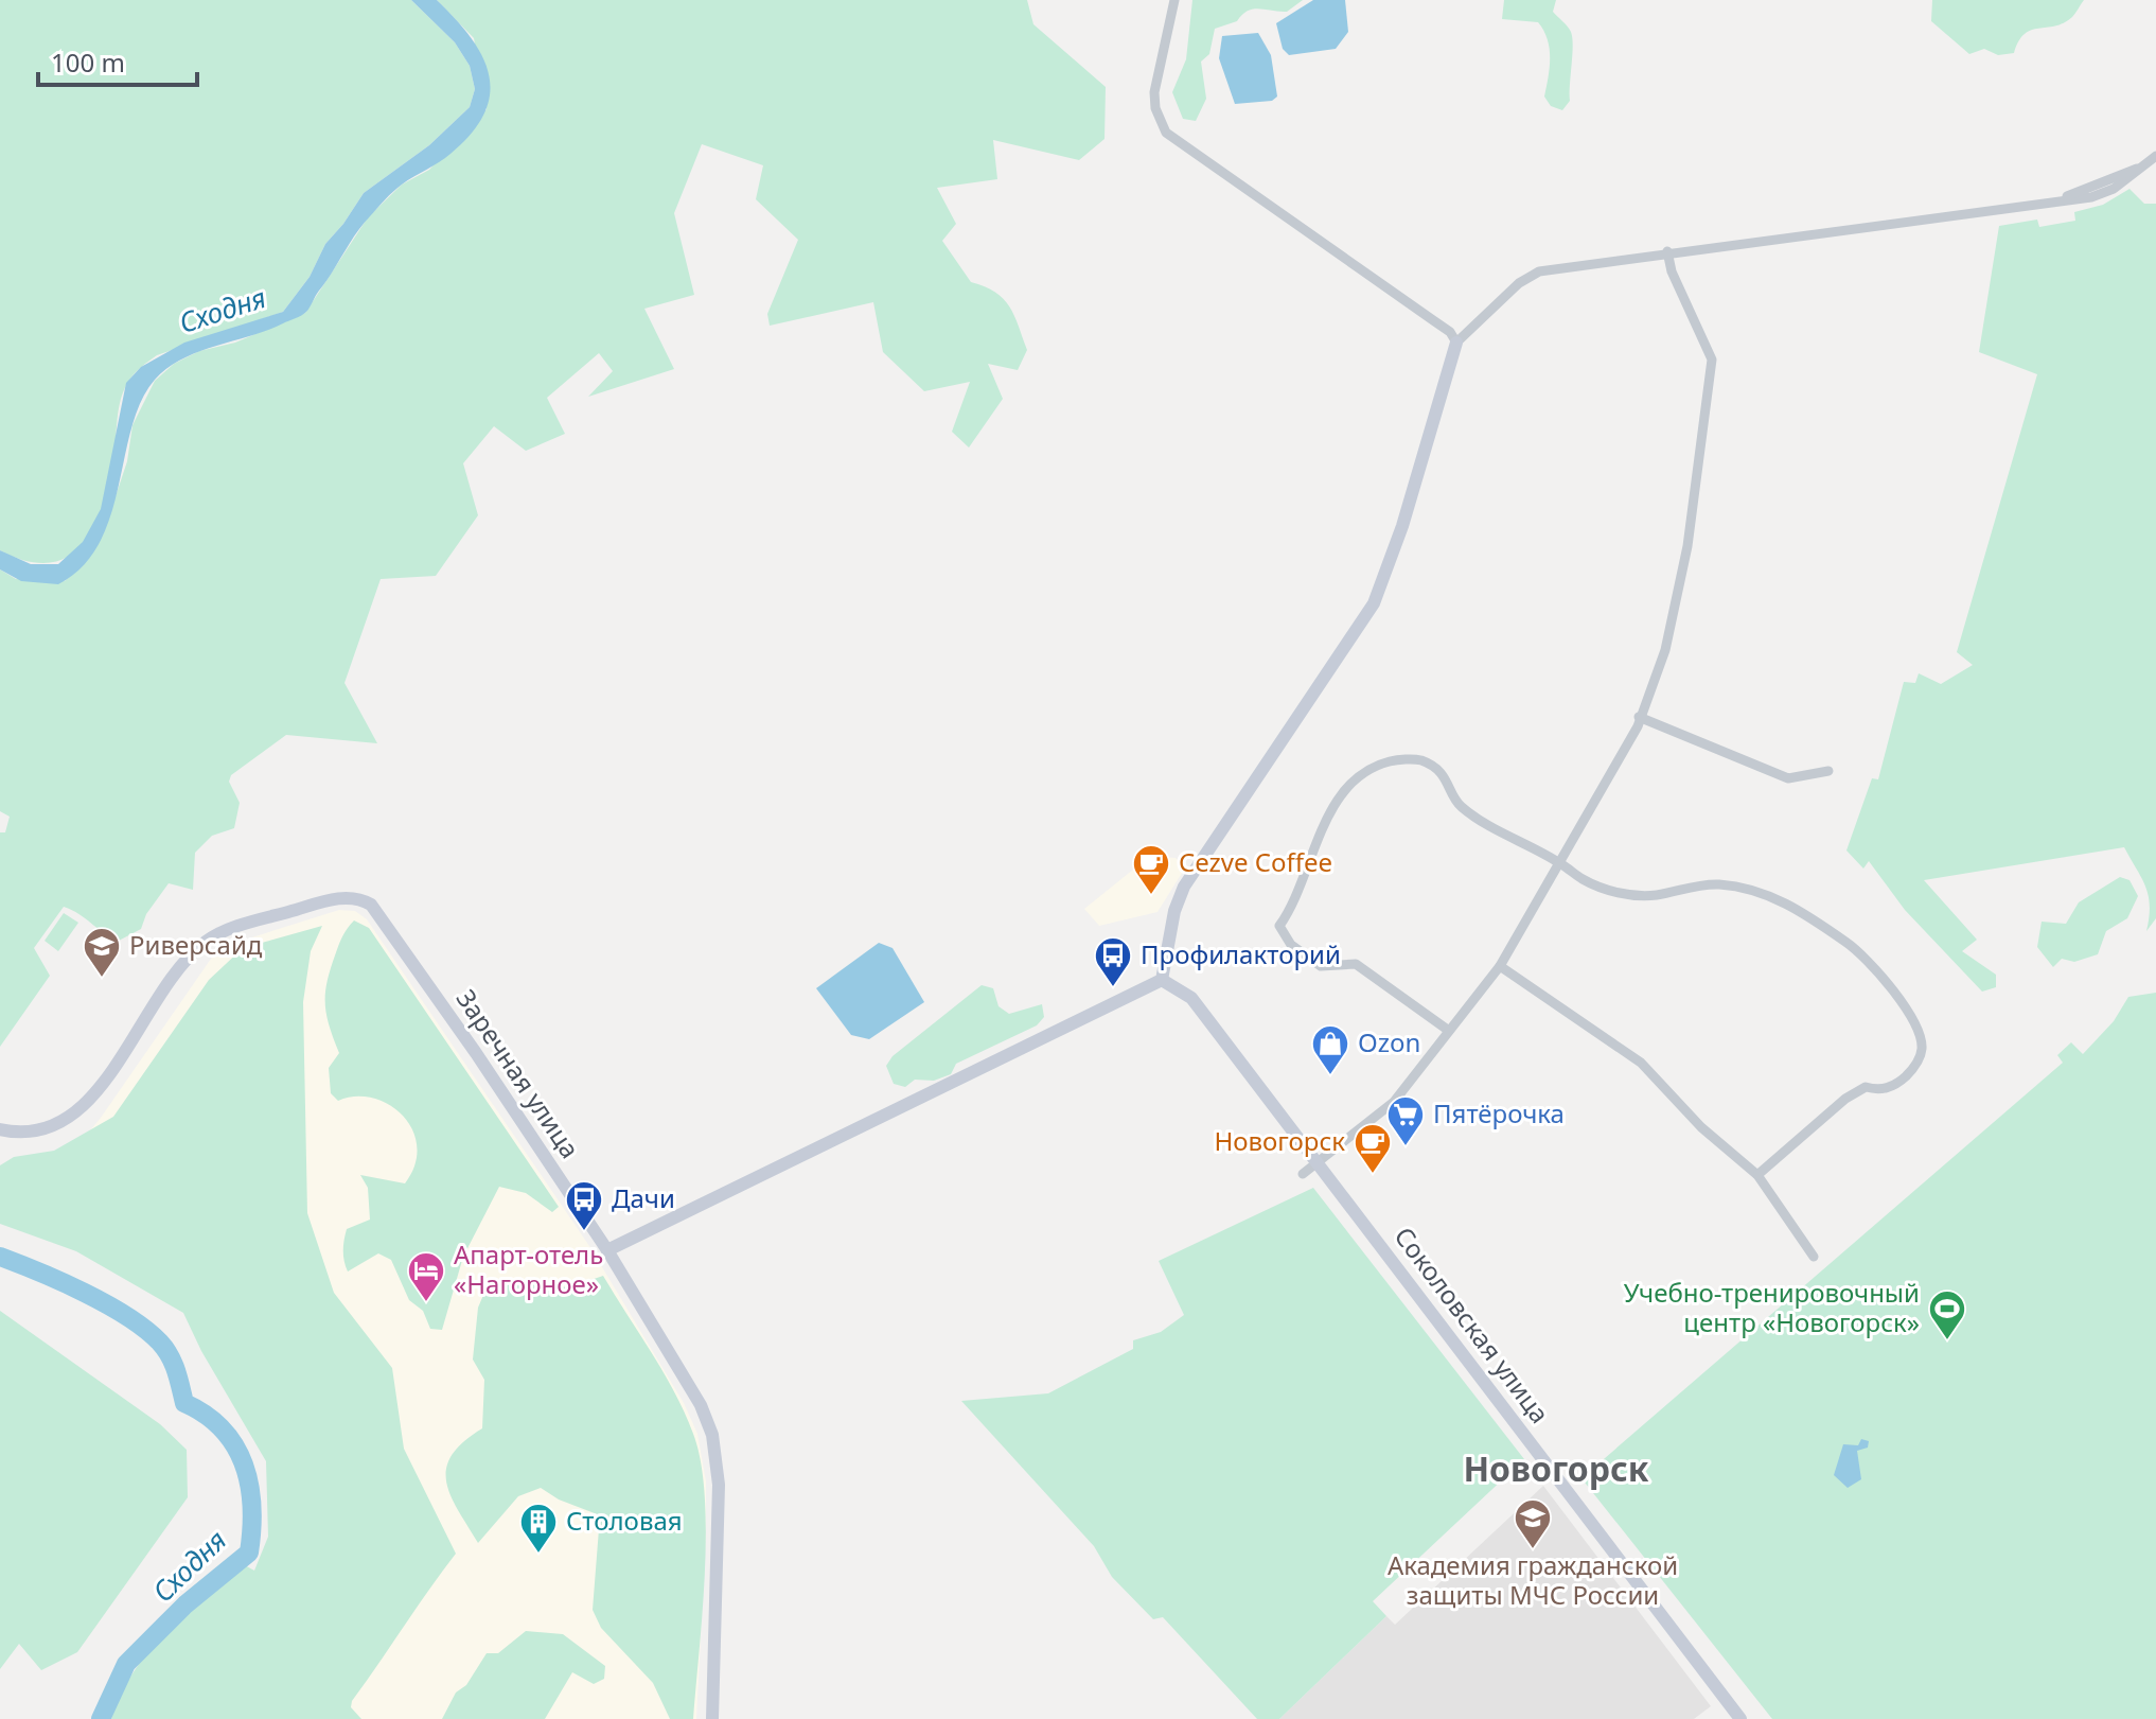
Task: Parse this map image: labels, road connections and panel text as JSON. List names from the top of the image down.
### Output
{
  "streets": {
    "street": ["Заречная улица", "Соколовская улица"]
  },
  "districts": ["Новогорск"],
  "water": ["Сходня"],
  "places": {
    "cafe": ["Cezve Coffee", "Новогорск"],
    "school or university": ["Риверсайд", "Академия гражданской защиты МЧС России"],
    "bus stop": ["Профилакторий", "Дачи"],
    "shop": ["Ozon"],
    "supermarket": ["Пятёрочка"],
    "hotel": ["Апарт-отель «Нагорное»"],
    "sports": ["Учебно-тренировочный центр «Новогорск»"],
    "building": ["Столовая"]
  },
  "scale_bar": "100 m"
}
